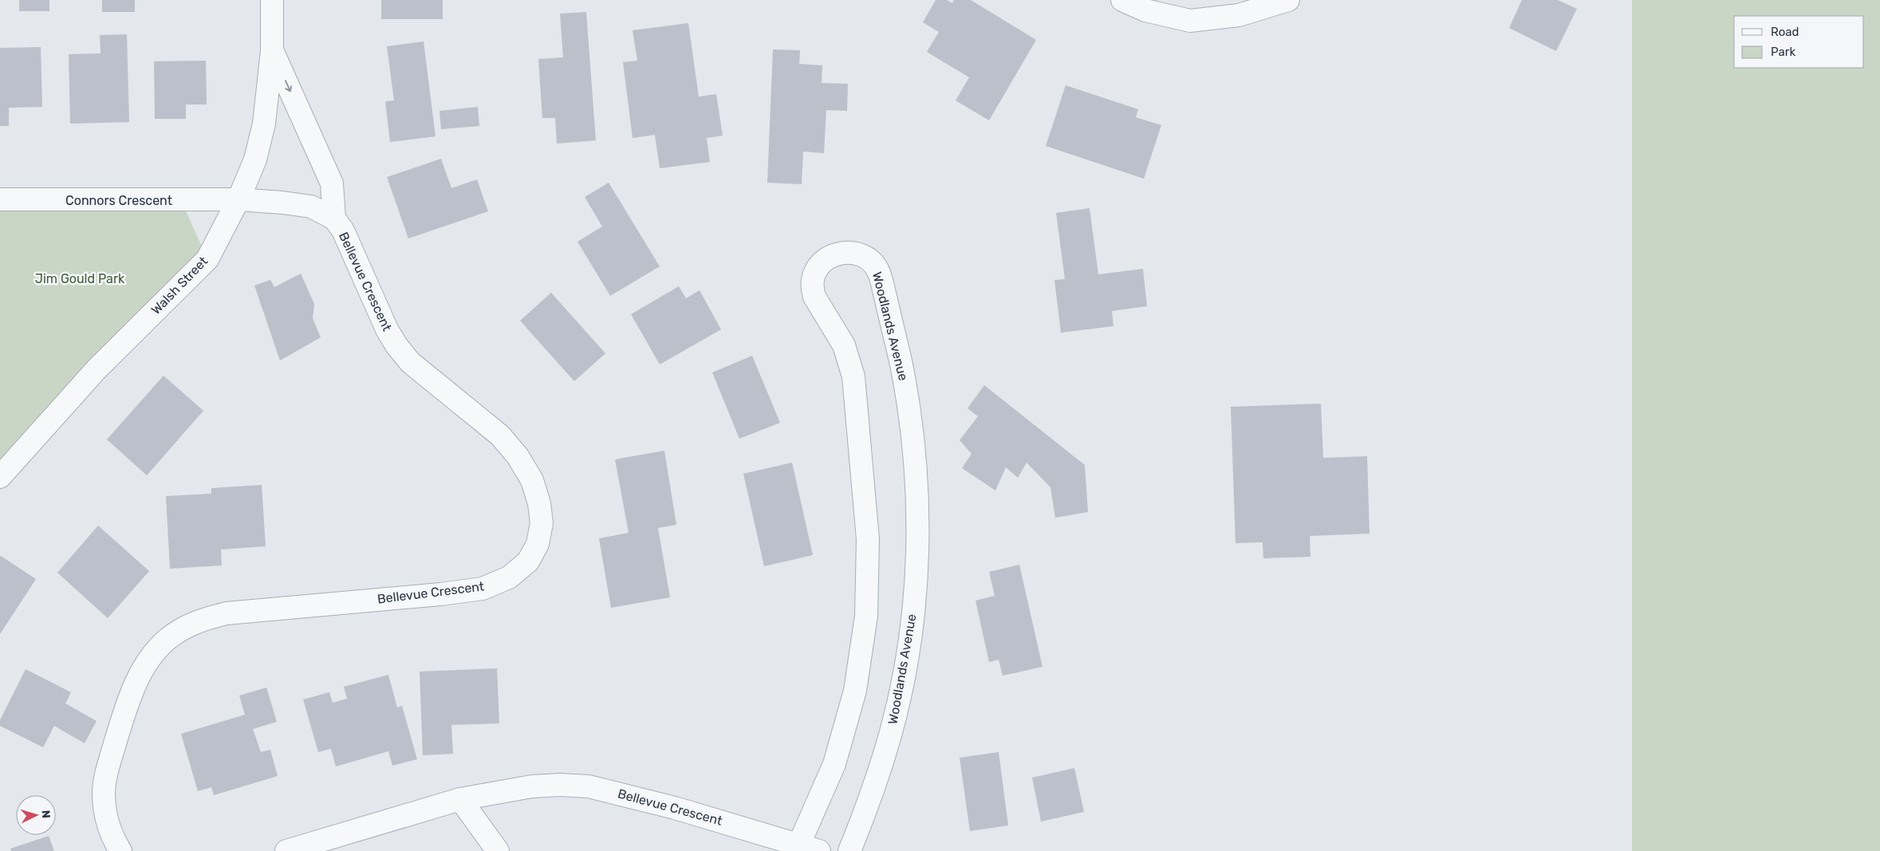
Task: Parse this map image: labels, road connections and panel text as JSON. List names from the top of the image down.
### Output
{
  "streets": {
    "street": [
      "Connors Crescent",
      "Bellevue Crescent",
      "Walsh Street",
      "Woodlands Avenue"
    ]
  },
  "crossings": [
    ["Connors Crescent", "Bellevue Crescent"],
    ["Connors Crescent", "Walsh Street"],
    ["Bellevue Crescent", "Walsh Street"],
    ["Bellevue Crescent", "Woodlands Avenue"]
  ],
  "parks": ["Jim Gould Park"],
  "legend": ["Road", "Park"],
  "north": "right"
}
